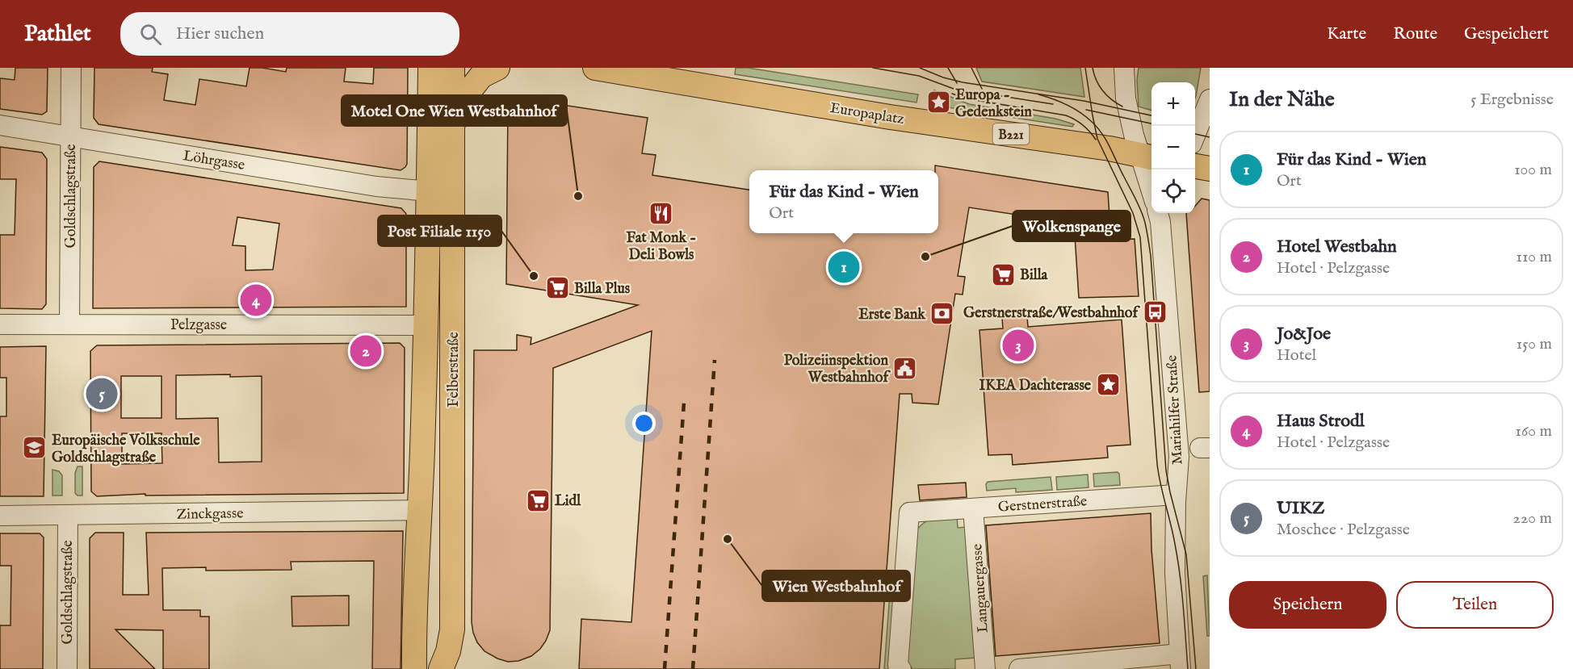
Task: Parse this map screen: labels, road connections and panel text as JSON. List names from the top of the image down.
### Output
{
  "streets": {
    "main road": ["Europaplatz", "B221", "Felberstraße"],
    "street": [
      "Löhrgasse",
      "Goldschlagstraße",
      "Pelzgasse",
      "Mariahilfer Straße",
      "Gerstnerstraße",
      "Zinckgasse",
      "Langauergasse"
    ]
  },
  "crossings": [
    ["Löhrgasse", "Goldschlagstraße"],
    ["Löhrgasse", "Felberstraße"],
    ["Goldschlagstraße", "Pelzgasse"],
    ["Goldschlagstraße", "Zinckgasse"],
    ["Pelzgasse", "Felberstraße"],
    ["Felberstraße", "Zinckgasse"],
    ["Mariahilfer Straße", "Gerstnerstraße"],
    ["Gerstnerstraße", "Langauergasse"]
  ],
  "places": {
    "place": ["Europa - Gedenkstein", "IKEA Dachterasse"],
    "other": [
      "Motel One Wien Westbahnhof",
      "Wolkenspange",
      "Post Filiale 1150",
      "Wien Westbahnhof"
    ],
    "restaurant": ["Fat Monk - Deli Bowls"],
    "supermarket": ["Billa", "Billa Plus", "Lidl"],
    "bus stop": ["Gerstnerstraße/Westbahnhof"],
    "bank": ["Erste Bank"],
    "public building": ["Polizeiinspektion Westbahnhof"],
    "school or university": ["Europäische Volksschule Goldschlagstraße"]
  },
  "page": {
    "header": "Pathlet",
    "search": "Hier suchen",
    "nav": ["Karte", "Route", "Gespeichert"],
    "heading": ["In der Nähe", "5 Ergebnisse"],
    "map_buttons": ["+", "−"],
    "list": [
      {
        "mark": "1",
        "name": "Für das Kind - Wien",
        "note": "Ort",
        "value": "100 m"
      },
      {
        "mark": "2",
        "name": "Hotel Westbahn",
        "note": "Hotel · Pelzgasse",
        "value": "110 m"
      },
      {
        "mark": "3",
        "name": "Jo&Joe",
        "note": "Hotel",
        "value": "150 m"
      },
      {
        "mark": "4",
        "name": "Haus Strodl",
        "note": "Hotel · Pelzgasse",
        "value": "160 m"
      },
      {
        "mark": "5",
        "name": "UIKZ",
        "note": "Moschee · Pelzgasse",
        "value": "220 m"
      }
    ],
    "popup": ["Für das Kind - Wien", "Ort"],
    "pins": [
      "1",
      "4",
      "3",
      "2",
      "5"
    ],
    "buttons": ["Speichern", "Teilen"]
  }
}
